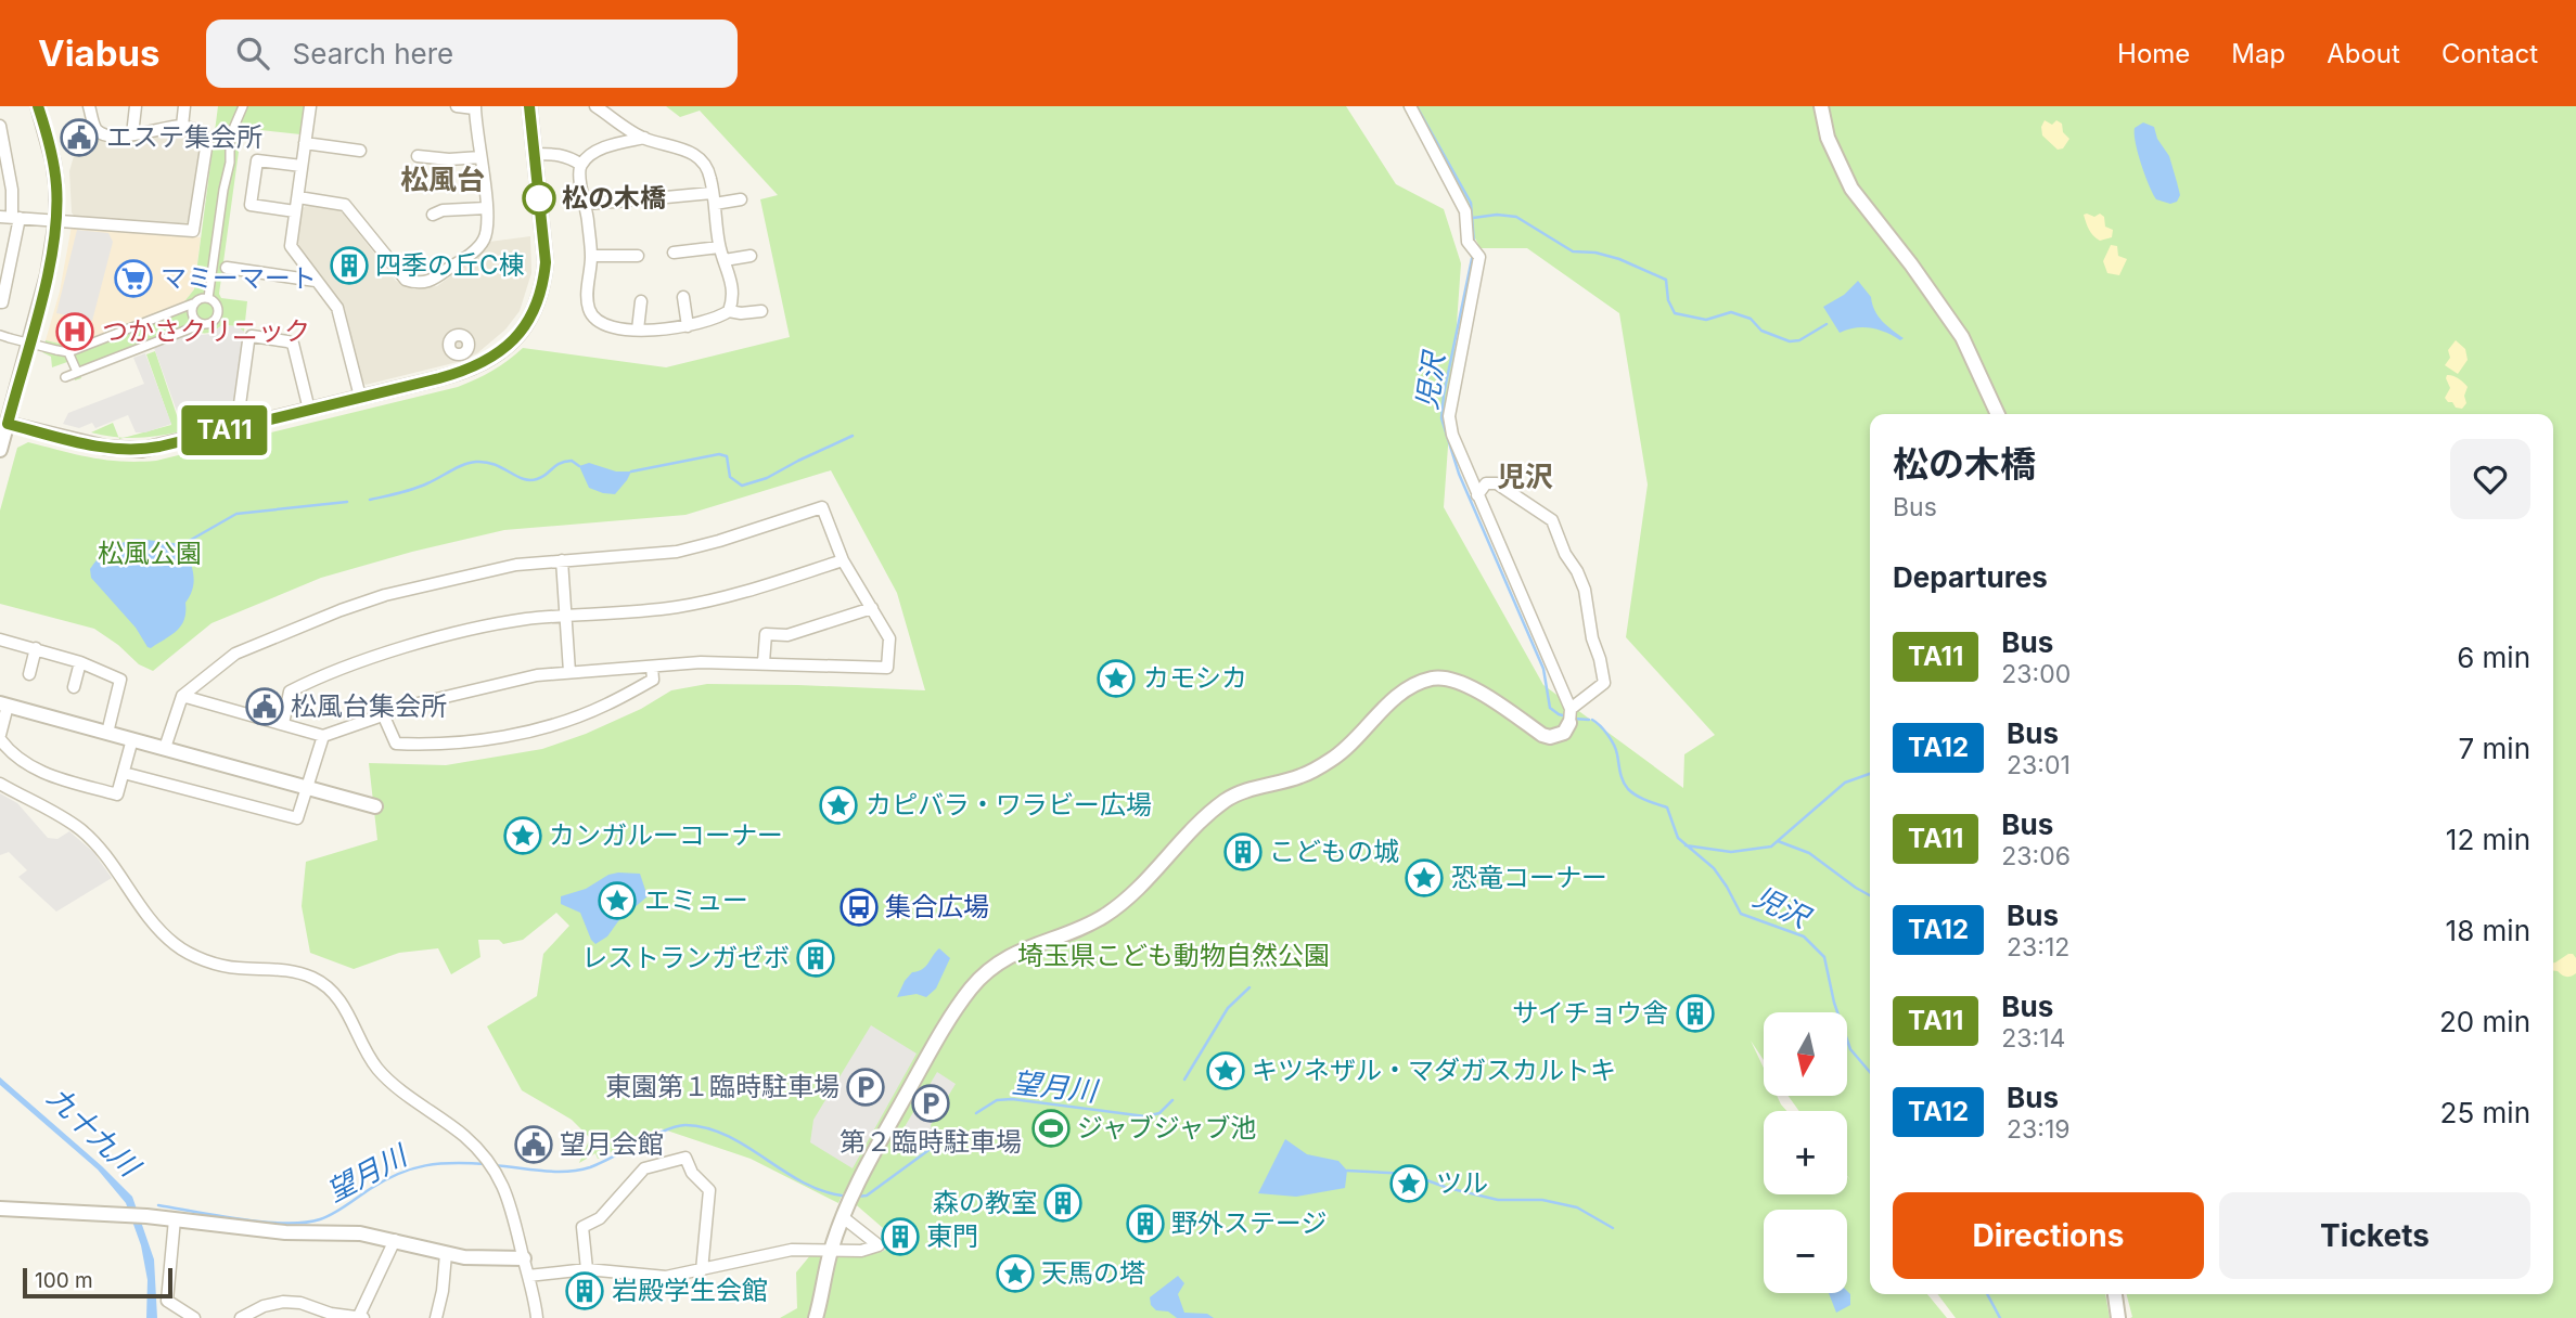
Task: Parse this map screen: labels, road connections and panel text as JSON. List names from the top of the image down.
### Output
{
  "districts": ["松風台", "児沢"],
  "water": ["児沢", "望月川", "九十九川"],
  "parks": ["松風公園", "埼玉県こども動物自然公園"],
  "places": {
    "public building": ["エステ集会所", "松風台集会所", "望月会館"],
    "other": ["松の木橋"],
    "building": [
      "四季の丘C棟",
      "こどもの城",
      "レストランガゼボ",
      "サイチョウ舎",
      "森の教室",
      "野外ステージ",
      "東門",
      "岩殿学生会館"
    ],
    "supermarket": ["マミーマート"],
    "hospital": ["つかさクリニック"],
    "place": [
      "カモシカ",
      "カピバラ・ワラビー広場",
      "カンガルーコーナー",
      "恐竜コーナー",
      "エミュー",
      "キツネザル・マダガスカルトキ",
      "ツル",
      "天馬の塔"
    ],
    "bus stop": ["集合広場"],
    "parking": ["東園第１臨時駐車場", "第２臨時駐車場"],
    "sports": ["ジャブジャブ池"]
  },
  "lines": ["bus line TA11"],
  "scale_bar": "100 m",
  "north": "bottom",
  "page": {
    "header": "Viabus",
    "search": "Search here",
    "nav": [
      "Home",
      "Map",
      "About",
      "Contact"
    ],
    "on_map": "TA11",
    "heading": [
      ["松の木橋", "Bus"],
      "Departures"
    ],
    "list": [
      {
        "mark": "TA11",
        "name": "Bus",
        "note": "23:00",
        "value": "6 min"
      },
      {
        "mark": "TA12",
        "name": "Bus",
        "note": "23:01",
        "value": "7 min"
      },
      {
        "mark": "TA11",
        "name": "Bus",
        "note": "23:06",
        "value": "12 min"
      },
      {
        "mark": "TA12",
        "name": "Bus",
        "note": "23:12",
        "value": "18 min"
      },
      {
        "mark": "TA11",
        "name": "Bus",
        "note": "23:14",
        "value": "20 min"
      },
      {
        "mark": "TA12",
        "name": "Bus",
        "note": "23:19",
        "value": "25 min"
      }
    ],
    "map_buttons": ["+", "−"],
    "buttons": ["Directions", "Tickets"],
    "scale": "100 m"
  }
}
